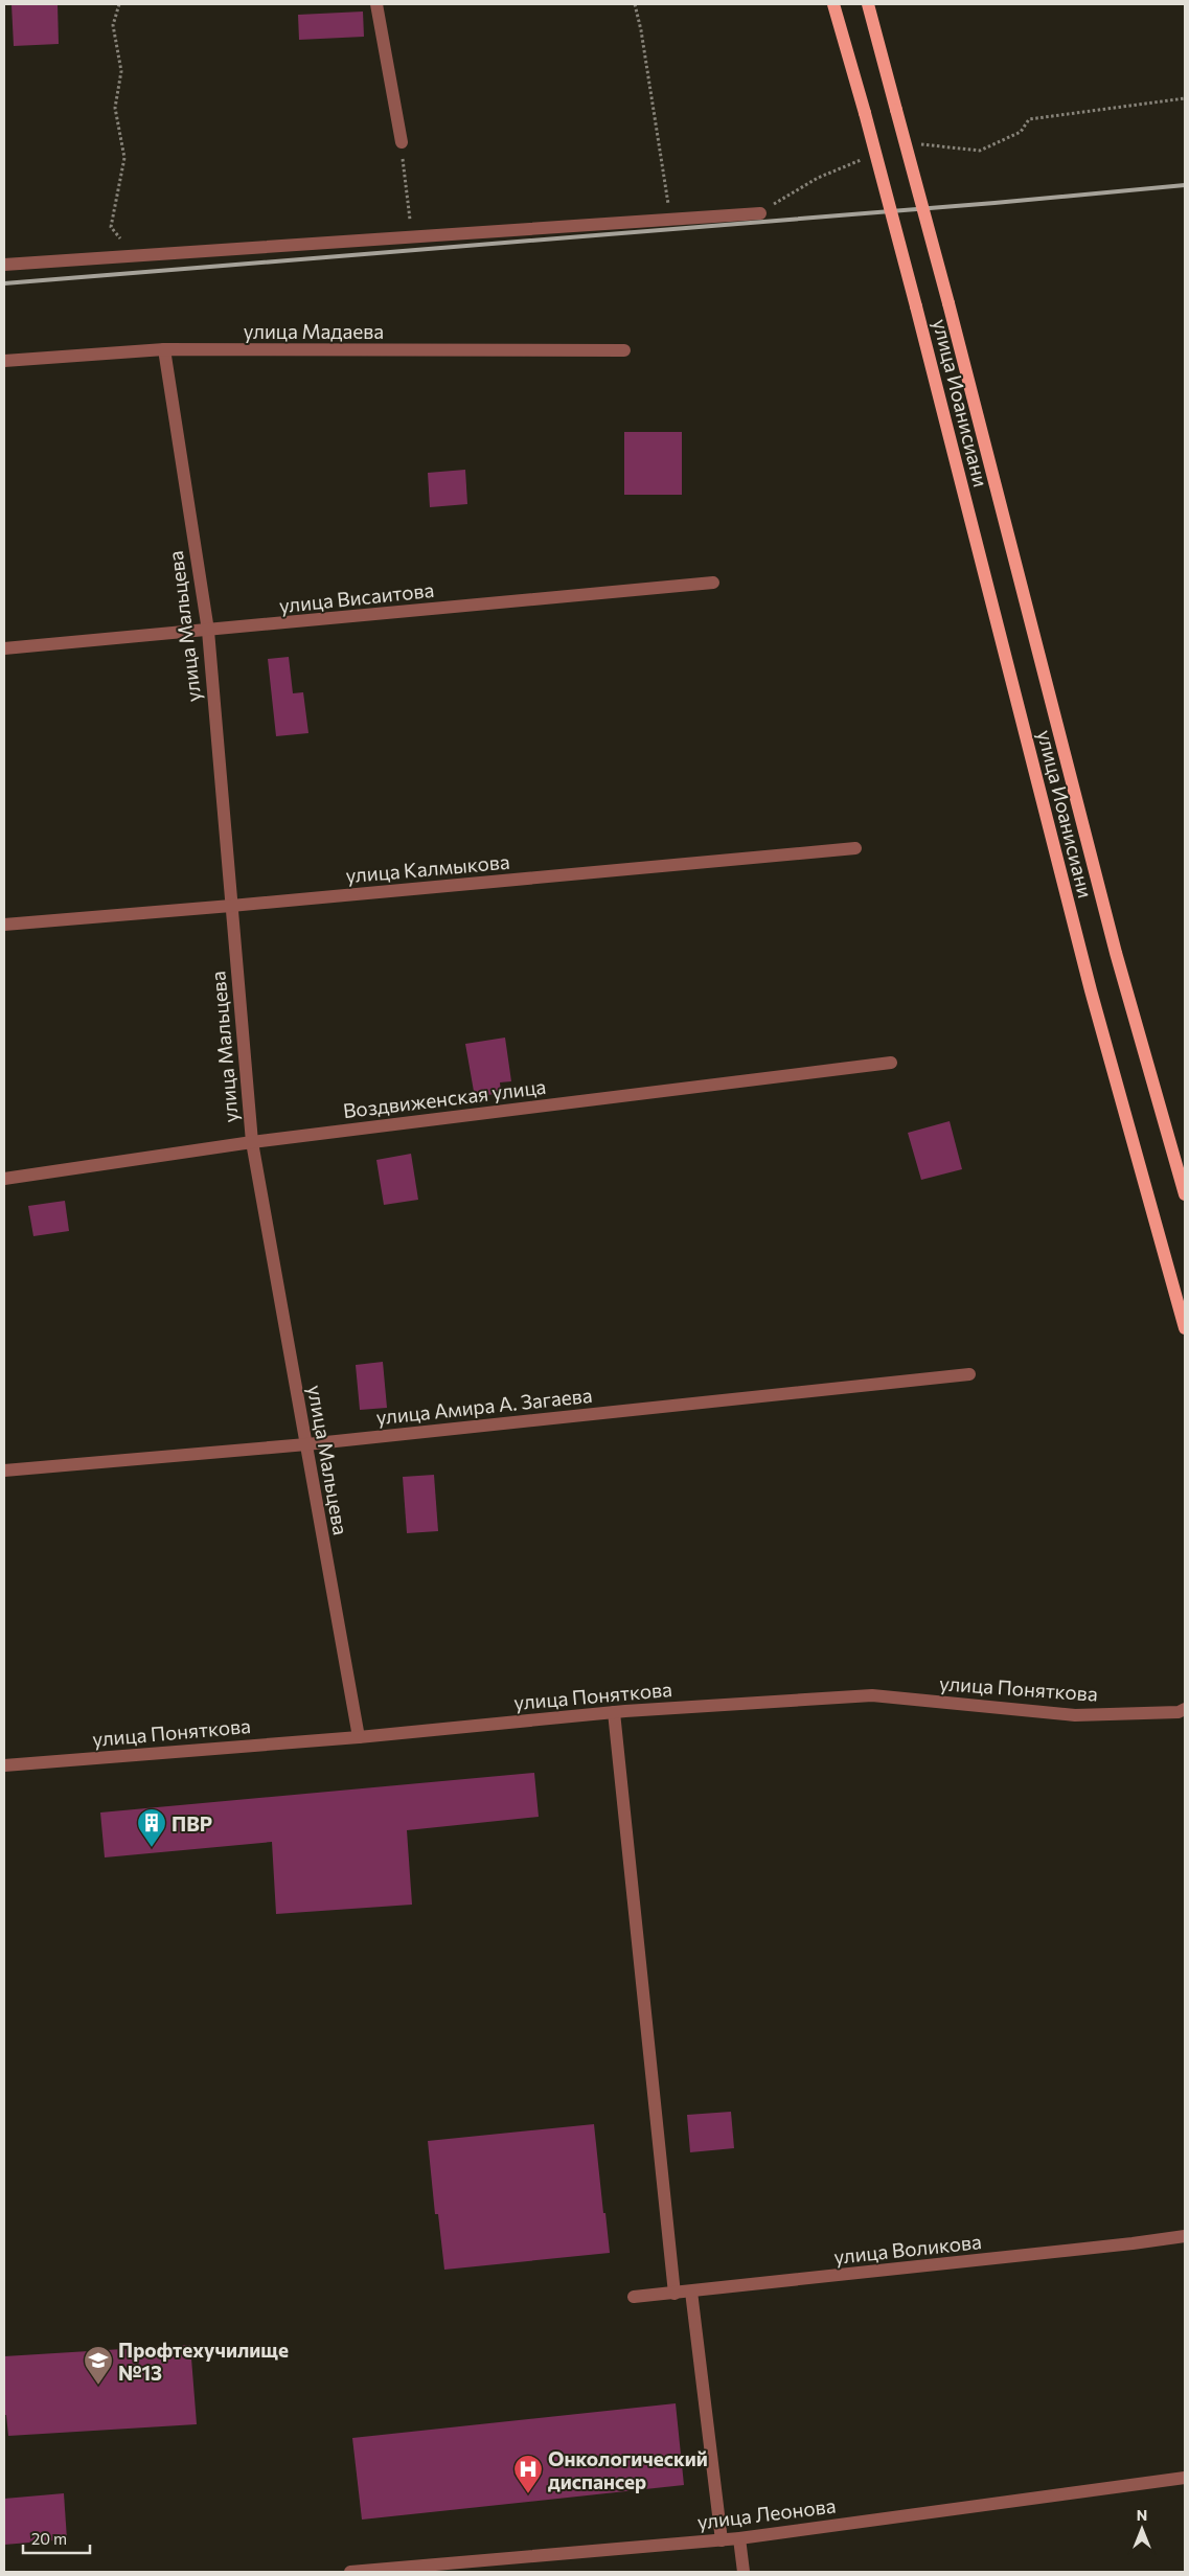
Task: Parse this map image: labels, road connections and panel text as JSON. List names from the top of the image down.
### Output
{
  "streets": {
    "main road": ["улица Иоанисиани"],
    "street": [
      "улица Мадаева",
      "улица Висаитова",
      "улица Мальцева",
      "улица Калмыкова",
      "Воздвиженская улица",
      "улица Амира А. Загаева",
      "улица Поняткова",
      "улица Воликова",
      "улица Леонова"
    ]
  },
  "crossings": [
    ["улица Мадаева", "улица Мальцева"],
    ["улица Висаитова", "улица Мальцева"],
    ["улица Мальцева", "улица Калмыкова"],
    ["улица Мальцева", "Воздвиженская улица"],
    ["улица Мальцева", "улица Амира А. Загаева"],
    ["улица Мальцева", "улица Поняткова"]
  ],
  "places": {
    "building": ["ПВР"],
    "school or university": ["Профтехучилище №13"],
    "hospital": ["Онкологический диспансер"]
  },
  "scale_bar": "20 m",
  "north": "top"
}
